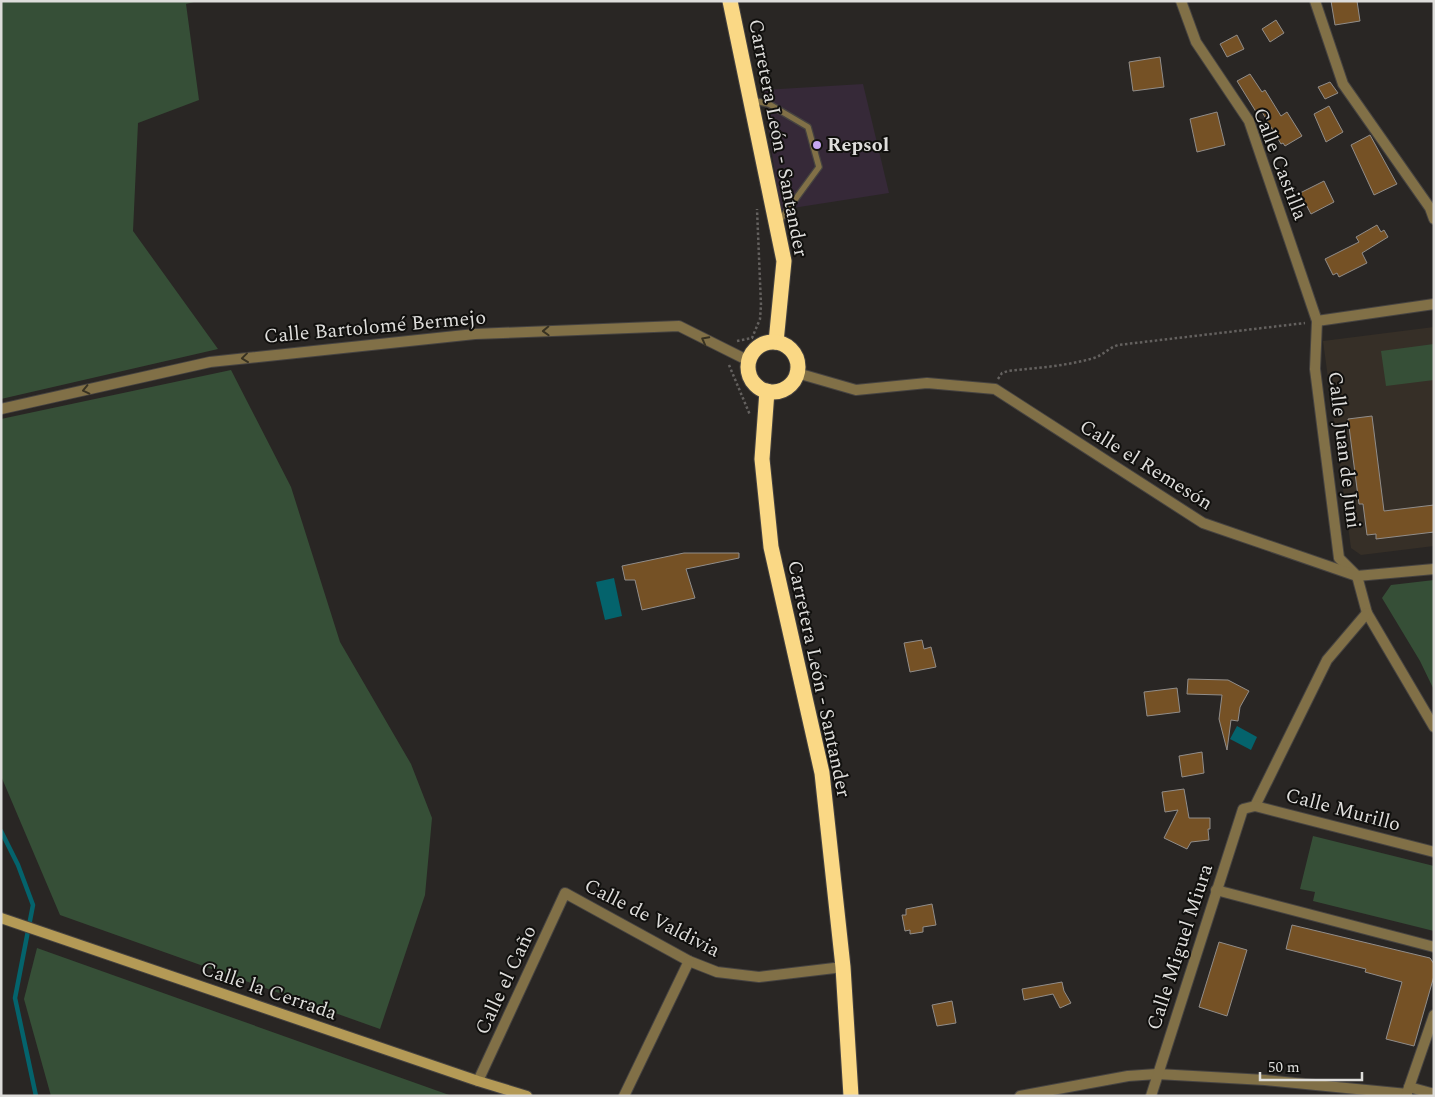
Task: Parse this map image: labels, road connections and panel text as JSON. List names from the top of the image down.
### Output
{
  "streets": {
    "highway": ["Carretera León - Santander"],
    "street": [
      "Calle Castilla",
      "Calle Bartolomé Bermejo",
      "Calle Juan de Juni",
      "Calle el Remesón",
      "Calle Murillo",
      "Calle de Valdivia",
      "Calle Miguel Miura",
      "Calle el Caño",
      "Calle la Cerrada"
    ]
  },
  "crossings": [
    ["Carretera León - Santander", "Calle Bartolomé Bermejo"],
    ["Carretera León - Santander", "Calle de Valdivia"],
    ["Calle Castilla", "Calle Juan de Juni"],
    ["Calle Juan de Juni", "Calle el Remesón"],
    ["Calle Murillo", "Calle Miguel Miura"],
    ["Calle de Valdivia", "Calle el Caño"],
    ["Calle el Caño", "Calle la Cerrada"]
  ],
  "one_way": ["Calle Bartolomé Bermejo"],
  "places": ["Repsol"],
  "scale_bar": "50 m"
}
